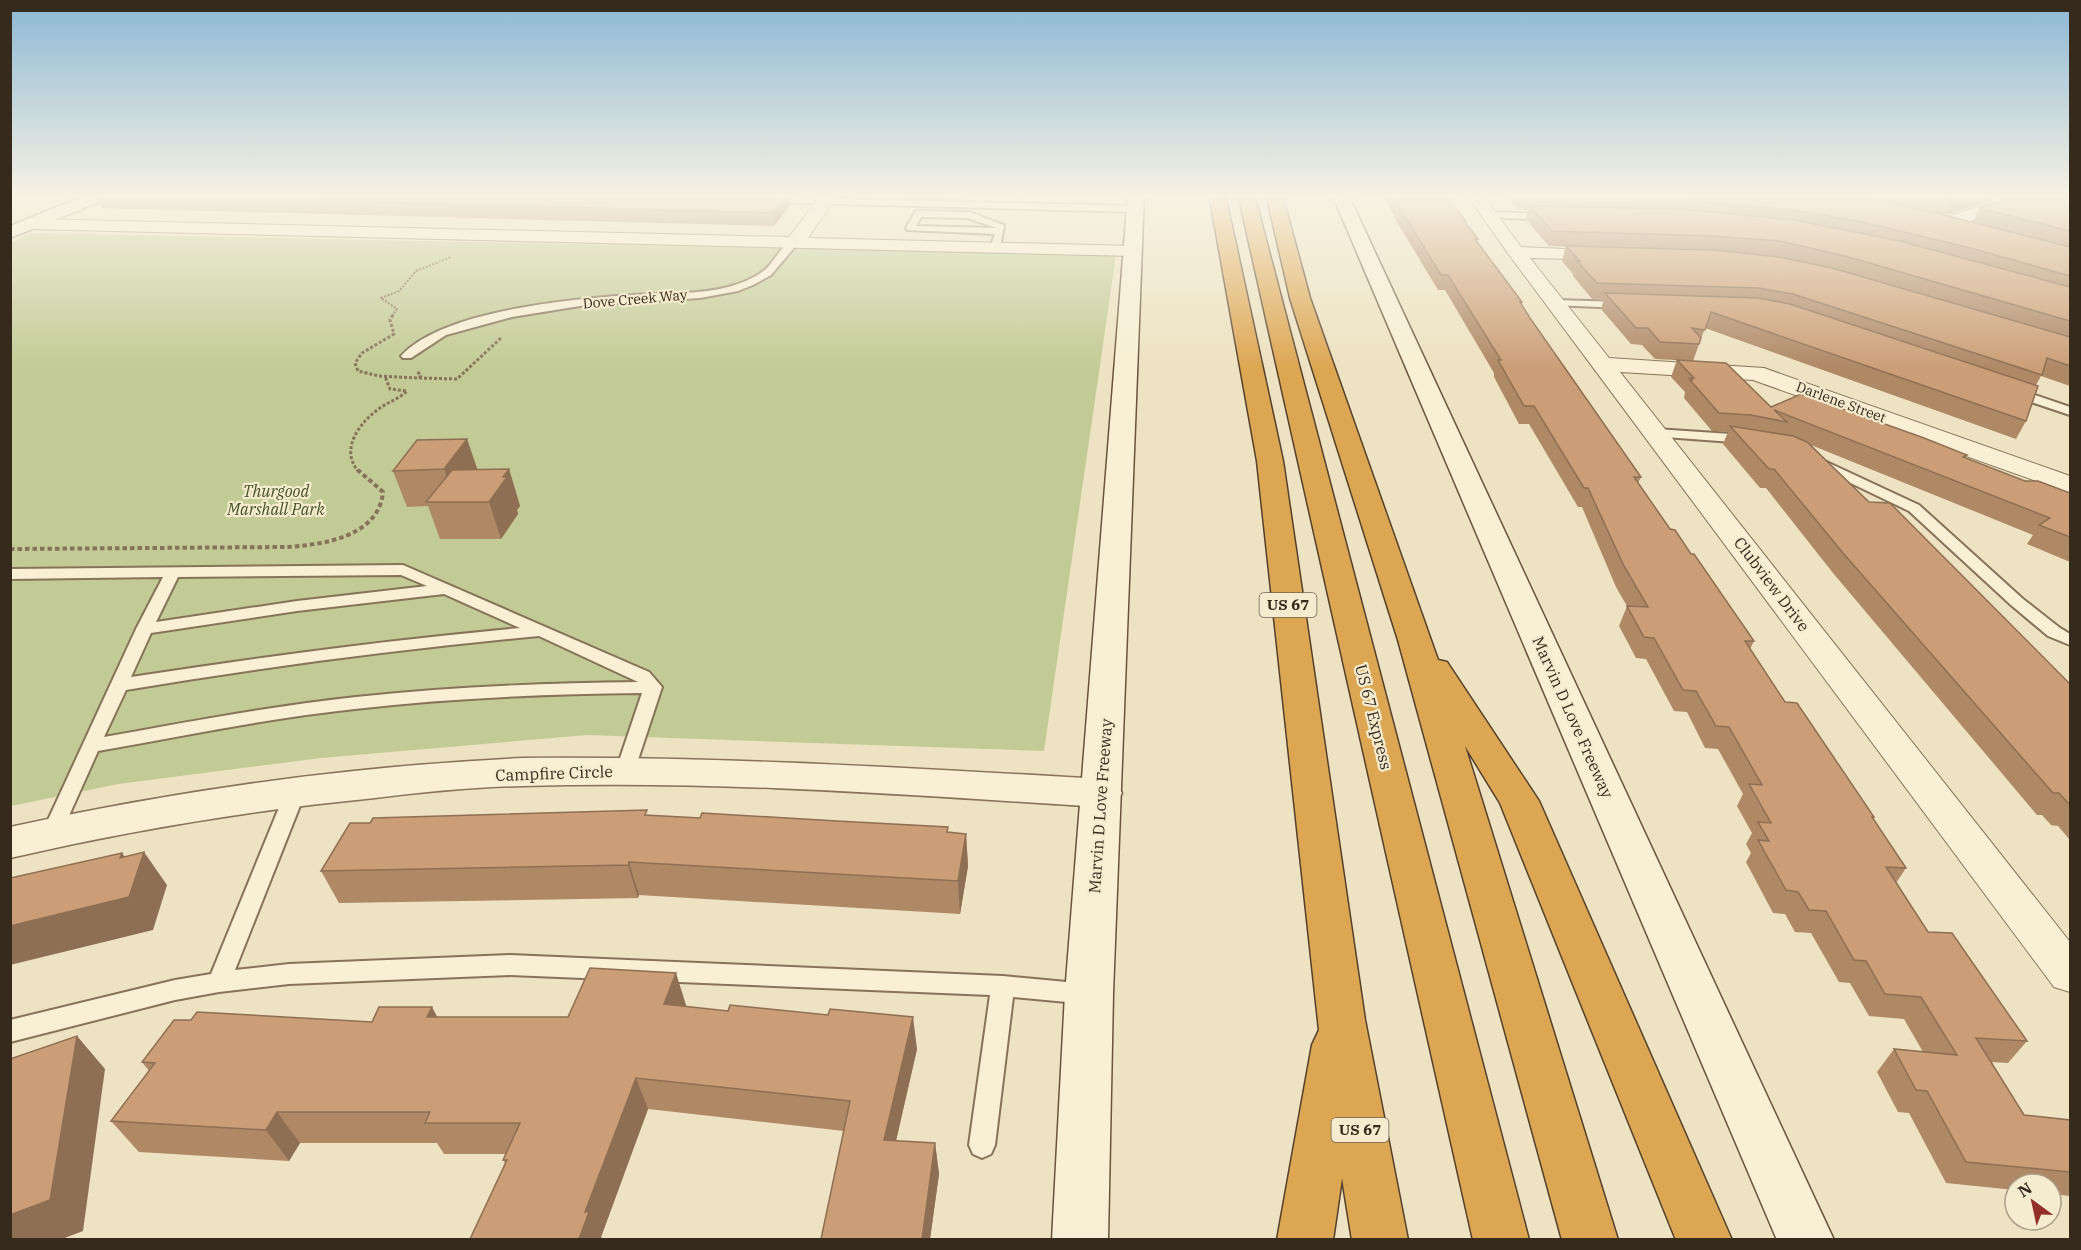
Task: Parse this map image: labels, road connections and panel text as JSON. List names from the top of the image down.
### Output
{
  "streets": {
    "highway": ["US 67", "US 67 Express"],
    "main road": ["Marvin D Love Freeway", "Campfire Circle"],
    "street": ["Darlene Street", "Clubview Drive"],
    "lane": ["Dove Creek Way"]
  },
  "crossings": [
    ["Darlene Street", "Clubview Drive"],
    ["Marvin D Love Freeway", "Campfire Circle"]
  ],
  "parks": ["Thurgood Marshall Park"],
  "north": "top left"
}
